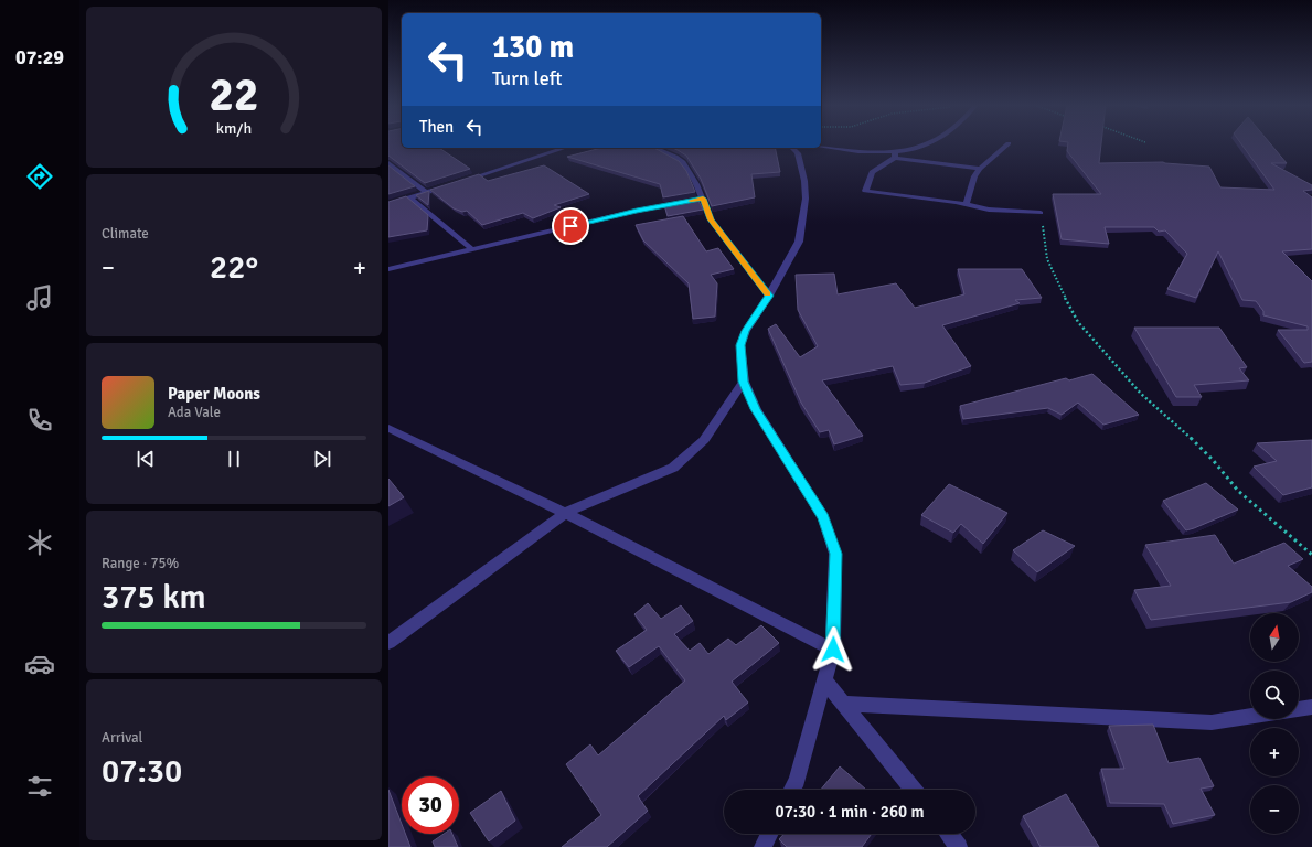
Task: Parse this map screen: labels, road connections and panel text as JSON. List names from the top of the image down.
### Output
{
  "north": "top",
  "page": {
    "tabs": "07:29",
    "turn": ["130 m", "Turn left"],
    "then": "Then",
    "tile": [
      "Climate",
      ["Range · 75%", "375 km"],
      ["Arrival", "07:30"]
    ],
    "heat": ["−", "22°", "+"],
    "song": ["Paper Moons", "Ada Vale"],
    "map_buttons": ["+", "−"],
    "limit": "30",
    "trip": "07:30 · 1 min · 260 m",
    "gauge": ["22", "km/h"]
  }
}
